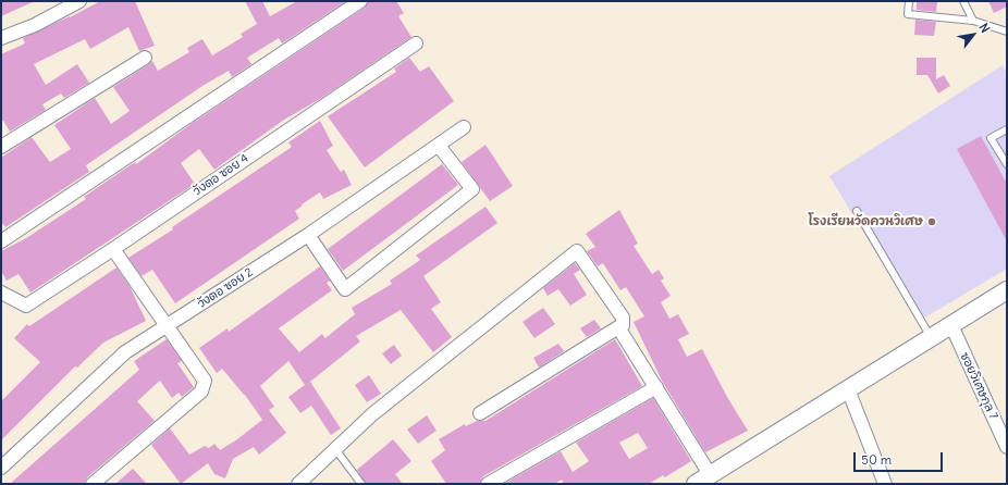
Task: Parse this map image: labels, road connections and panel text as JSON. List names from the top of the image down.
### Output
{
  "streets": {
    "street": ["วังตอ ซอย 4", "วังตอ ซอย 2", "ซอยวิเศษกุล 7"]
  },
  "places": ["โรงเรียนวัดควนวิเศษ"],
  "scale_bar": "50 m",
  "north": "top right"
}
